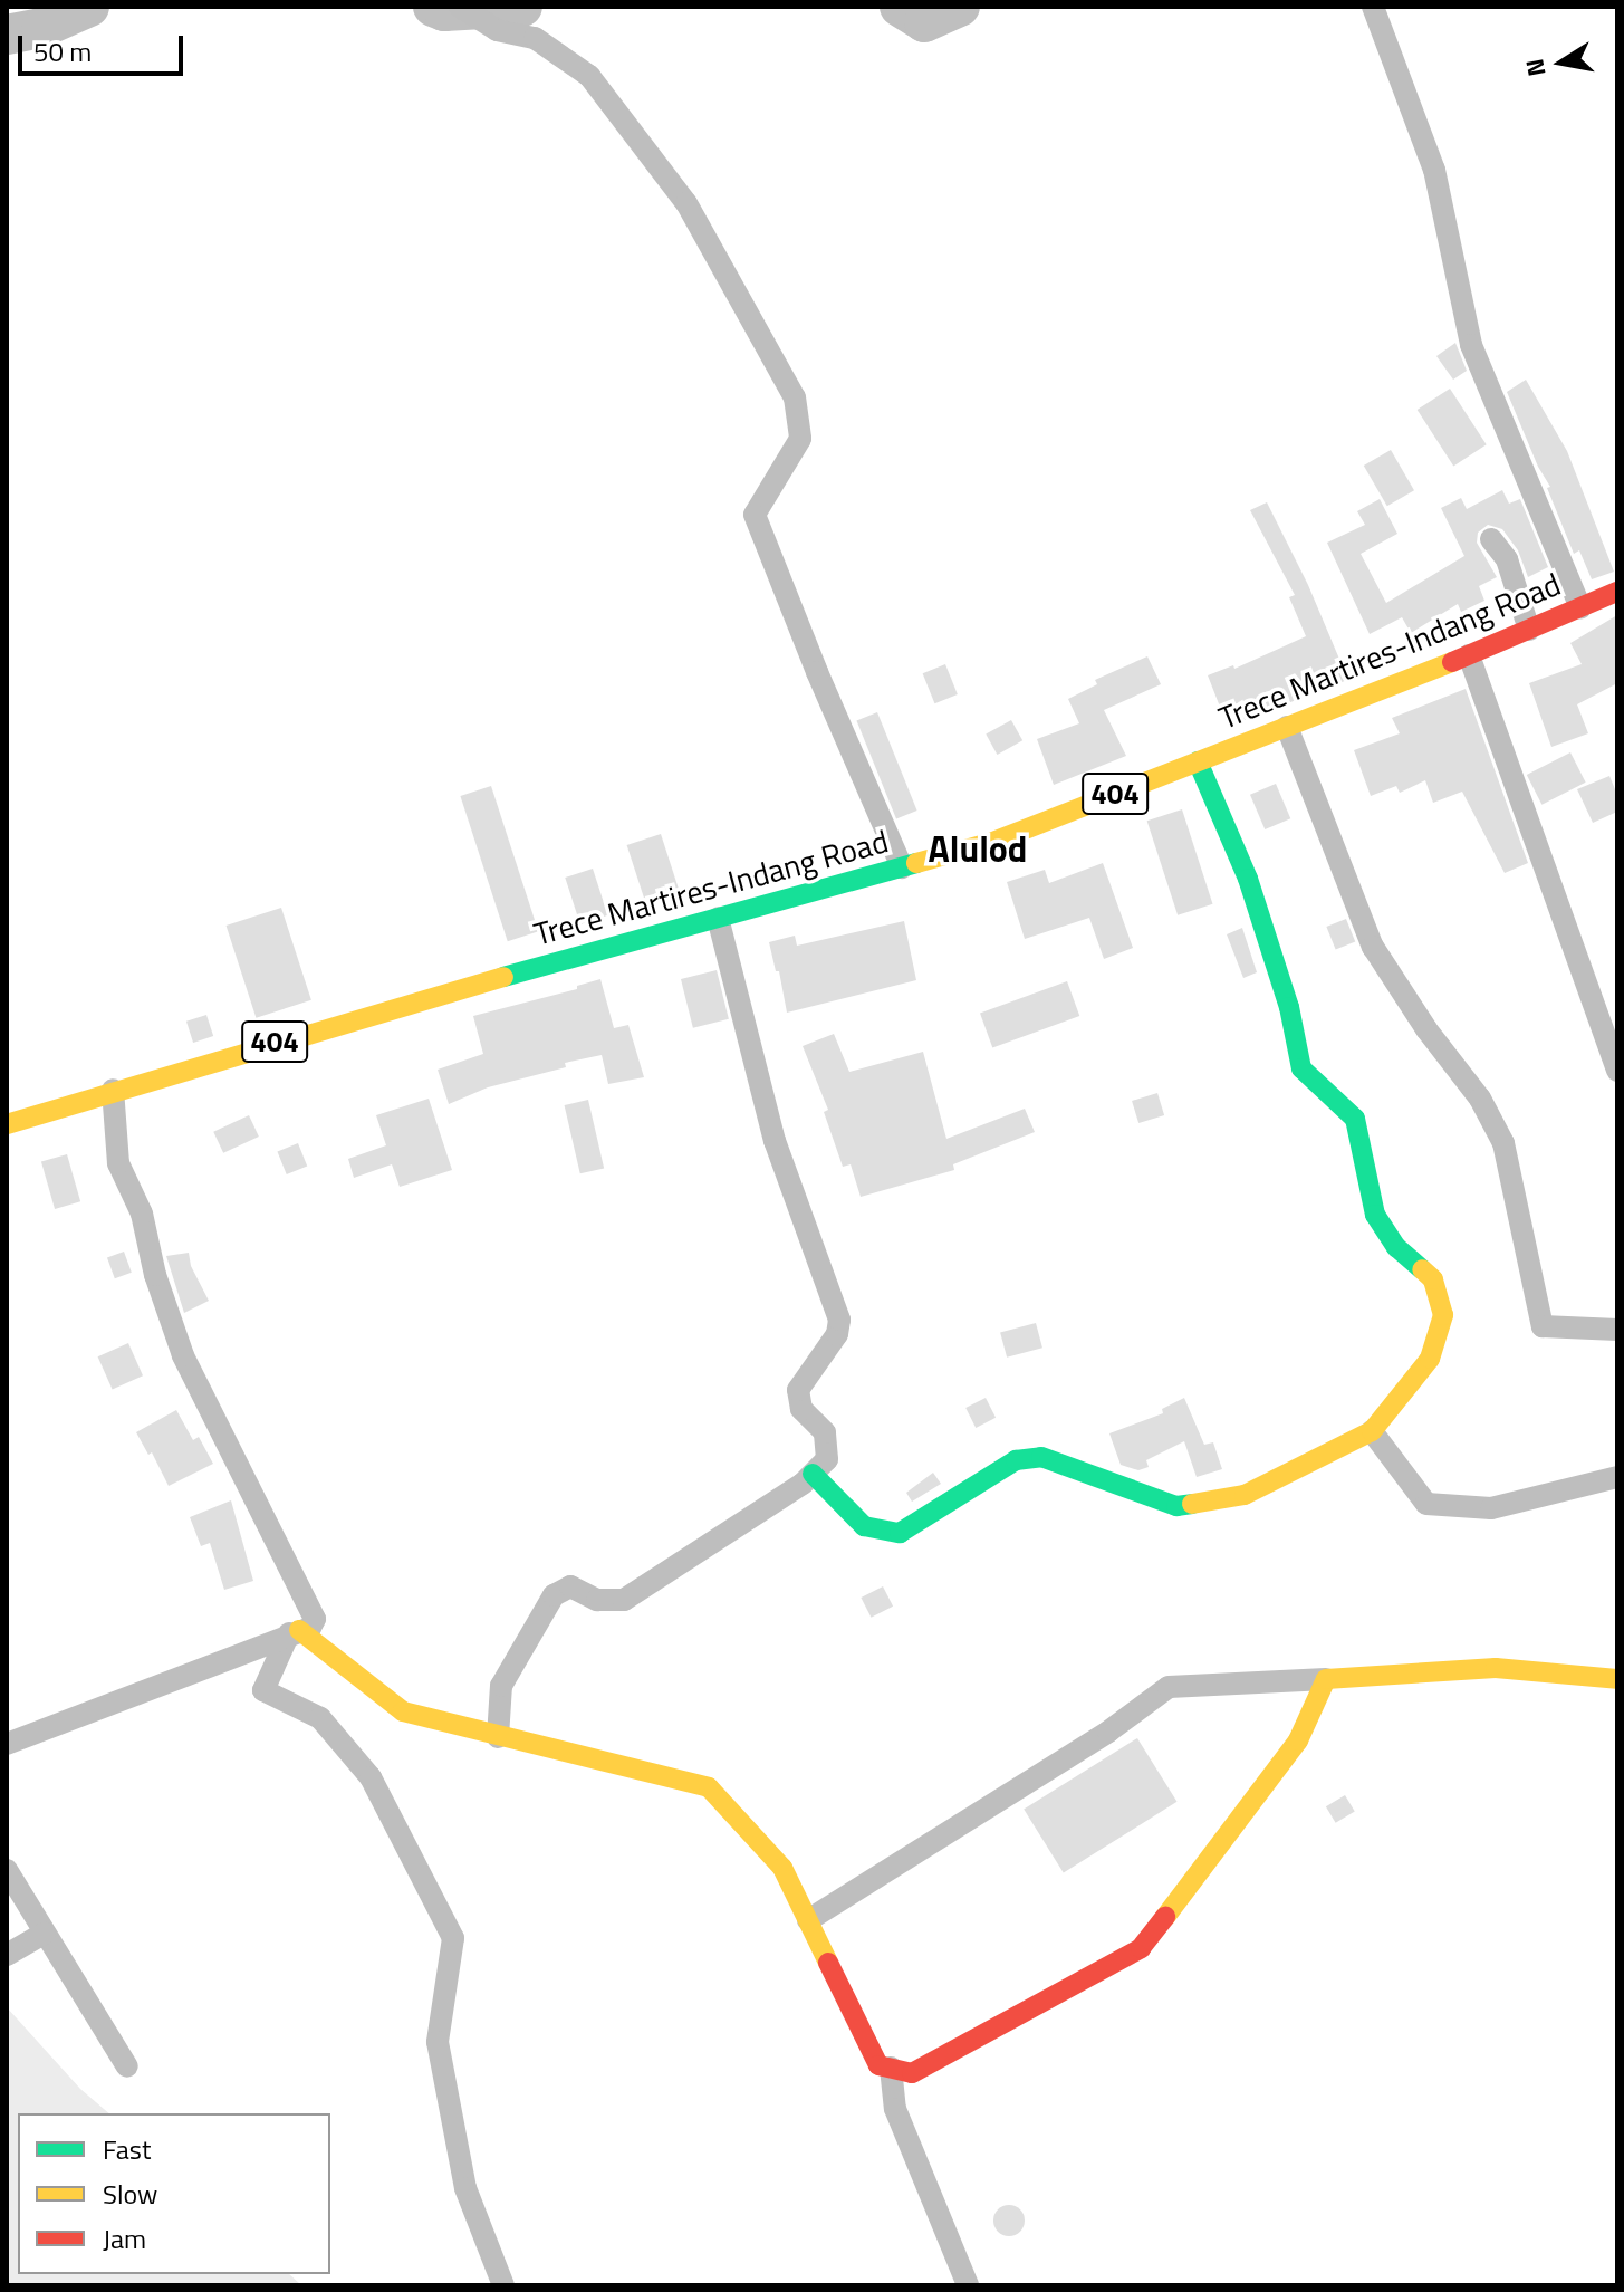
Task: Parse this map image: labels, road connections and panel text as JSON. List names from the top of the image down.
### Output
{
  "streets": {
    "street": ["Trece Martires-Indang Road", "404"]
  },
  "districts": ["Alulod"],
  "legend": ["Fast", "Slow", "Jam"],
  "scale_bar": "50 m",
  "north": "left"
}
